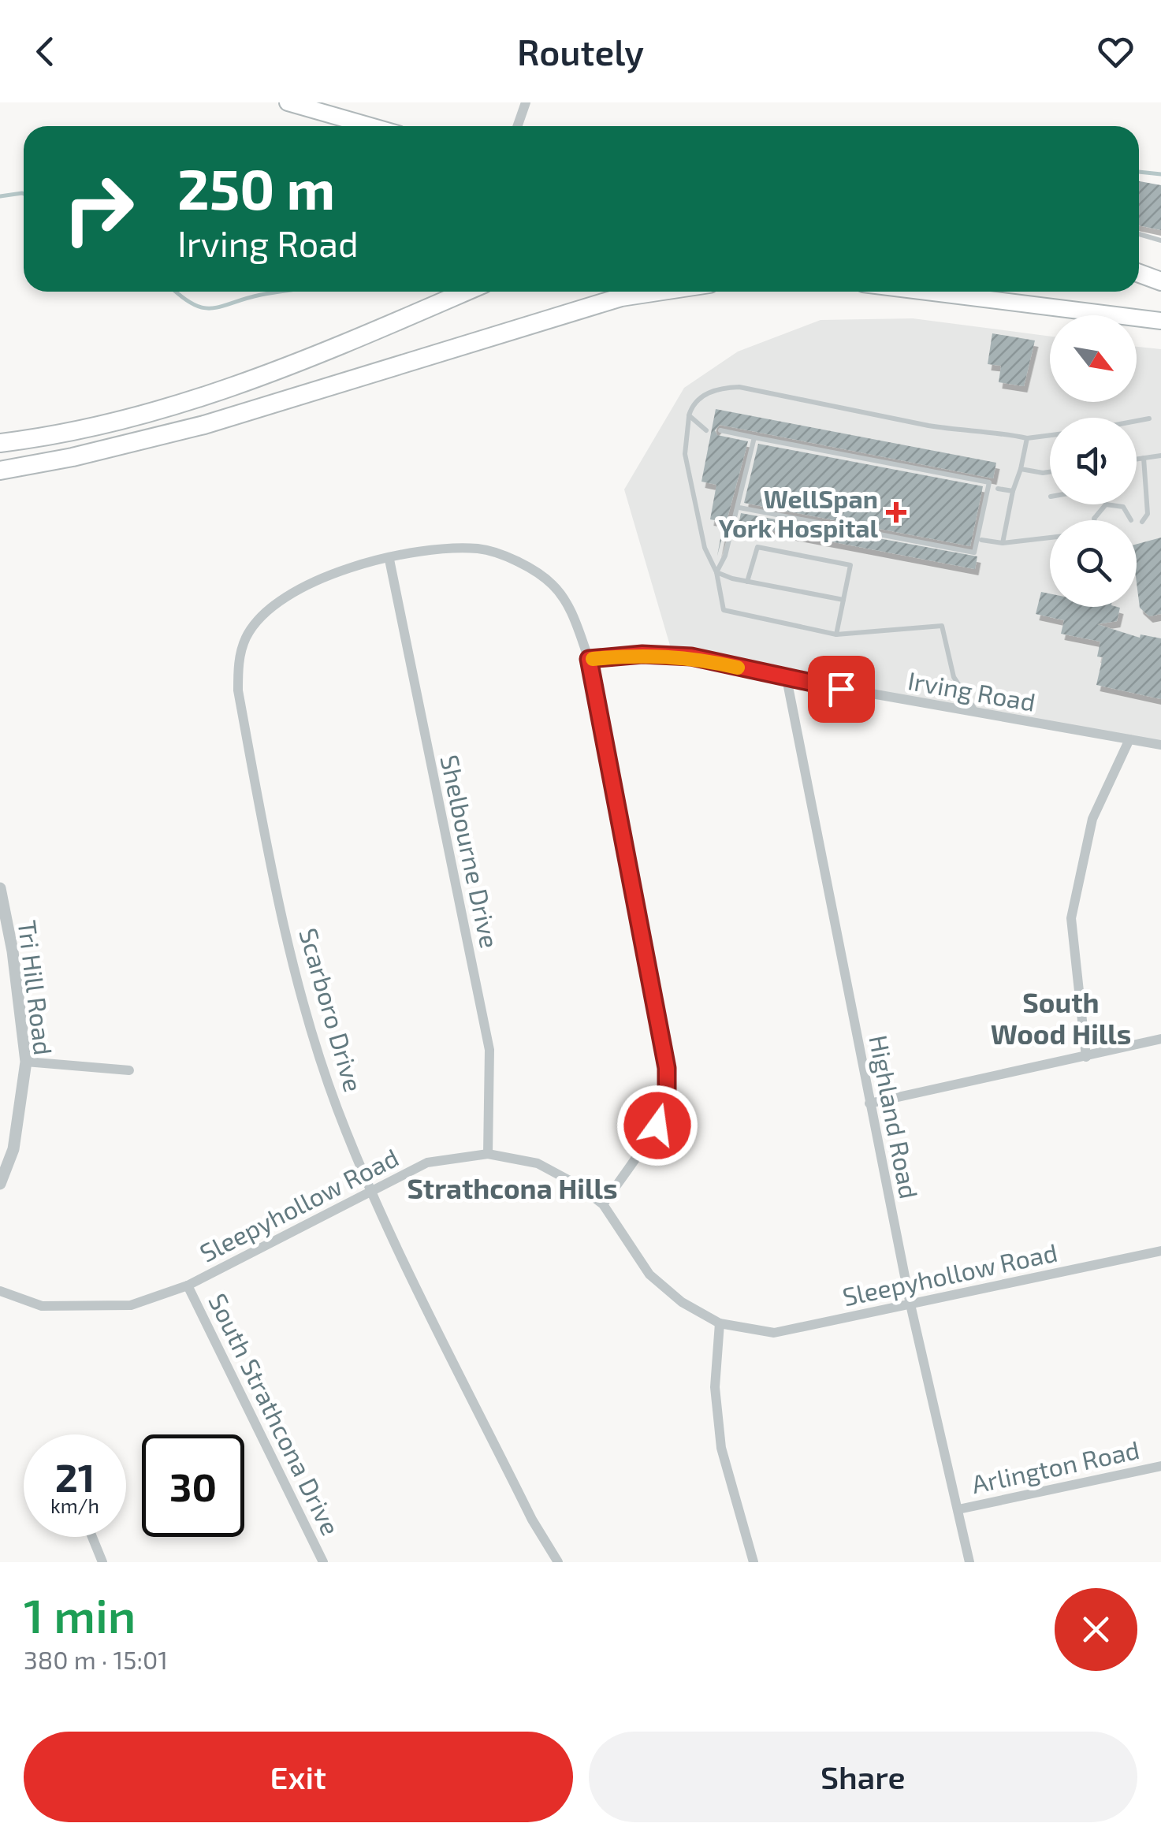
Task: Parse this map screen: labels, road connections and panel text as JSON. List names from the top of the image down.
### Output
{
  "streets": {
    "street": [
      "Irving Road",
      "Shelbourne Drive",
      "Tri Hill Road",
      "Scarboro Drive",
      "Highland Road",
      "Sleepyhollow Road",
      "South Strathcona Drive",
      "Arlington Road"
    ]
  },
  "crossings": [
    ["Irving Road", "Scarboro Drive"],
    ["Irving Road", "Highland Road"],
    ["Shelbourne Drive", "Scarboro Drive"],
    ["Shelbourne Drive", "Sleepyhollow Road"],
    ["Scarboro Drive", "Sleepyhollow Road"],
    ["Highland Road", "Sleepyhollow Road"],
    ["Highland Road", "Arlington Road"],
    ["Sleepyhollow Road", "South Strathcona Drive"]
  ],
  "districts": ["South Wood Hills", "Strathcona Hills"],
  "places": {
    "health": ["WellSpan York Hospital"]
  },
  "north": "bottom right",
  "page": {
    "header": "Routely",
    "turn": ["250 m", "Irving Road"],
    "speed": "21 km/h",
    "limit": "30",
    "heading": ["1 min", "380 m · 15:01"],
    "buttons": ["Exit", "Share"]
  }
}
